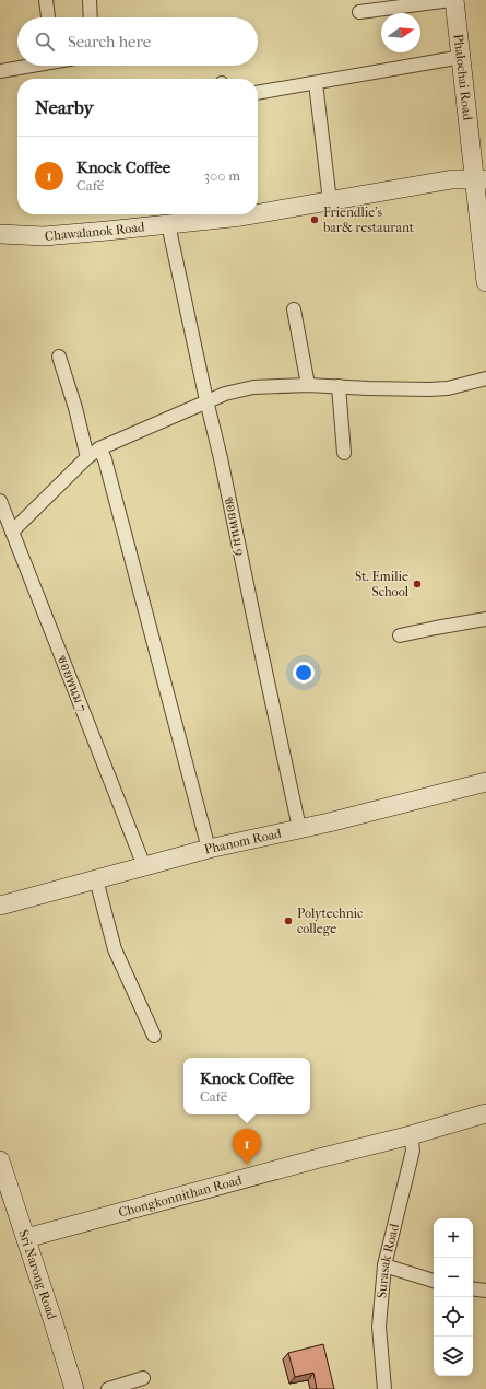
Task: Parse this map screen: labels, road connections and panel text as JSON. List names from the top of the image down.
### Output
{
  "streets": {
    "street": [
      "Phalochai Road",
      "Chawalanok Road",
      "ซอยพนม 9",
      "ซอยพนม 7",
      "Phanom Road",
      "Chongkonnithan Road",
      "Surasak Road",
      "Sri Narong Road"
    ]
  },
  "crossings": [
    ["Phalochai Road", "Chawalanok Road"],
    ["Chawalanok Road", "ซอยพนม 9"],
    ["ซอยพนม 9", "Phanom Road"],
    ["ซอยพนม 7", "Phanom Road"],
    ["Chongkonnithan Road", "Surasak Road"],
    ["Chongkonnithan Road", "Sri Narong Road"]
  ],
  "places": ["Friendlie's bar& restaurant", "St. Emilie School", "Polytechnic college"],
  "north": "right",
  "page": {
    "search": "Search here",
    "heading": "Nearby",
    "list": [
      {
        "mark": "1",
        "name": "Knock Coffee",
        "note": "Café",
        "value": "300 m"
      }
    ],
    "popup": ["Knock Coffee", "Café"],
    "pins": "1",
    "map_buttons": ["+", "−"]
  }
}
